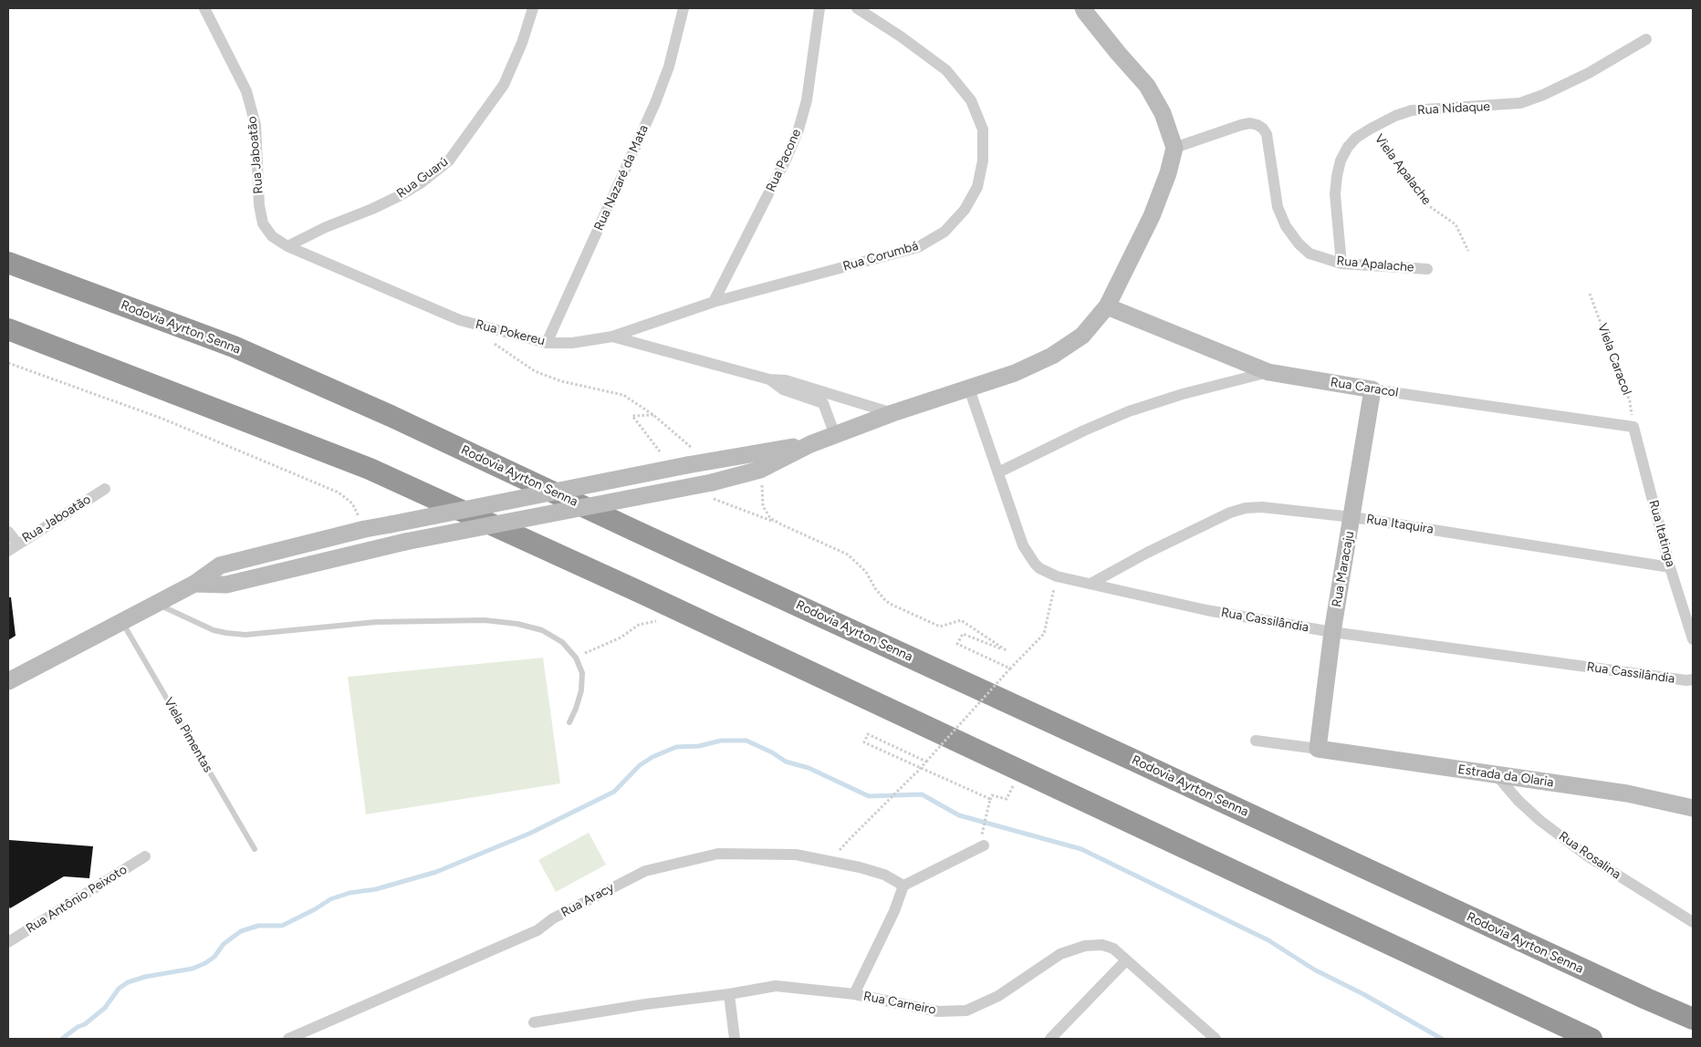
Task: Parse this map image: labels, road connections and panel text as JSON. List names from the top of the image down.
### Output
{
  "streets": {
    "highway": ["Rodovia Ayrton Senna"],
    "main road": ["Rua Caracol", "Rua Maracaju", "Estrada da Olaria"],
    "street": [
      "Rua Nidaque",
      "Rua Jaboatão",
      "Rua Pacone",
      "Rua Guarú",
      "Rua Nazaré da Mata",
      "Rua Corumbá",
      "Rua Apalache",
      "Rua Pokereu",
      "Rua Itaquira",
      "Rua Itatinga",
      "Rua Cassilândia",
      "Rua Rosalina",
      "Rua Antônio Peixoto",
      "Rua Aracy",
      "Rua Carneiro"
    ],
    "lane": ["Viela Pimentas"],
    "path": ["Viela Apalache", "Viela Caracol"]
  },
  "crossings": [
    ["Rua Nidaque", "Viela Apalache"],
    ["Rua Nidaque", "Rua Apalache"],
    ["Rua Jaboatão", "Rua Guarú"],
    ["Rua Jaboatão", "Rua Pokereu"],
    ["Rua Pacone", "Rua Corumbá"],
    ["Rua Guarú", "Rua Pokereu"],
    ["Rua Nazaré da Mata", "Rua Pokereu"],
    ["Rua Corumbá", "Rua Pokereu"],
    ["Viela Caracol", "Rua Caracol"],
    ["Viela Caracol", "Rua Itatinga"],
    ["Rua Caracol", "Rua Itatinga"],
    ["Rua Caracol", "Rua Maracaju"],
    ["Rua Itaquira", "Rua Itatinga"],
    ["Rua Itaquira", "Rua Maracaju"],
    ["Rua Itaquira", "Rua Cassilândia"],
    ["Rua Maracaju", "Rua Cassilândia"],
    ["Rua Maracaju", "Estrada da Olaria"],
    ["Estrada da Olaria", "Rua Rosalina"]
  ]
}
